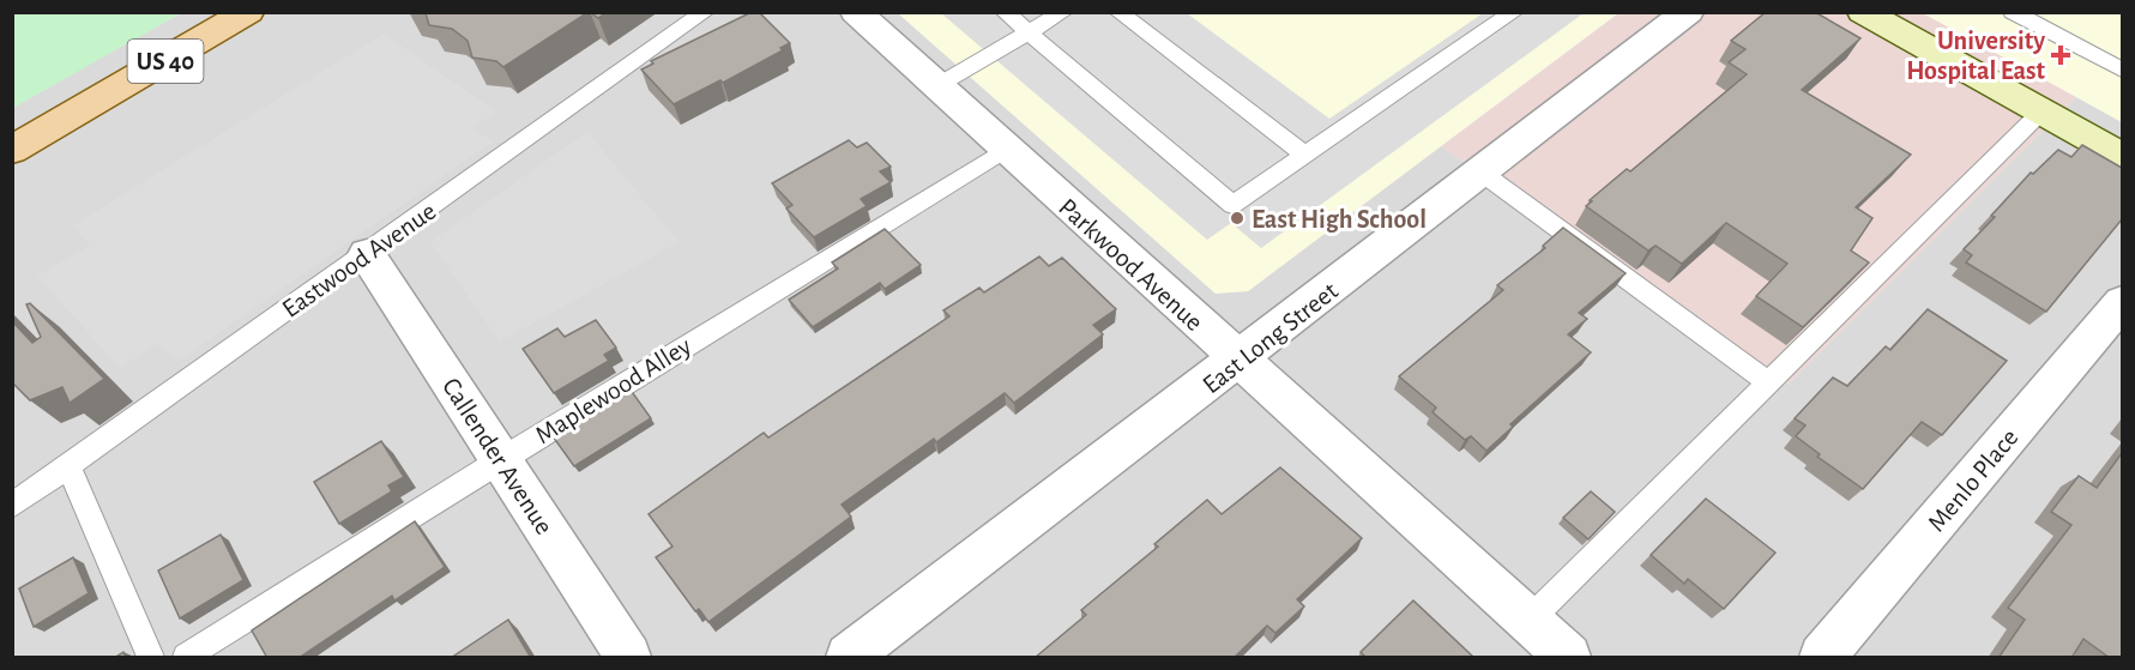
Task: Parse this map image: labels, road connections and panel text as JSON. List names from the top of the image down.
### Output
{
  "streets": {
    "main road": ["US 40"],
    "street": [
      "Parkwood Avenue",
      "East Long Street",
      "Callender Avenue",
      "Menlo Place"
    ],
    "lane": ["Eastwood Avenue", "Maplewood Alley"]
  },
  "crossings": [
    ["Eastwood Avenue", "Callender Avenue"],
    ["Parkwood Avenue", "East Long Street"],
    ["Parkwood Avenue", "Maplewood Alley"],
    ["Maplewood Alley", "Callender Avenue"]
  ],
  "places": {
    "health": ["University Hospital East"],
    "other": ["East High School"]
  }
}
